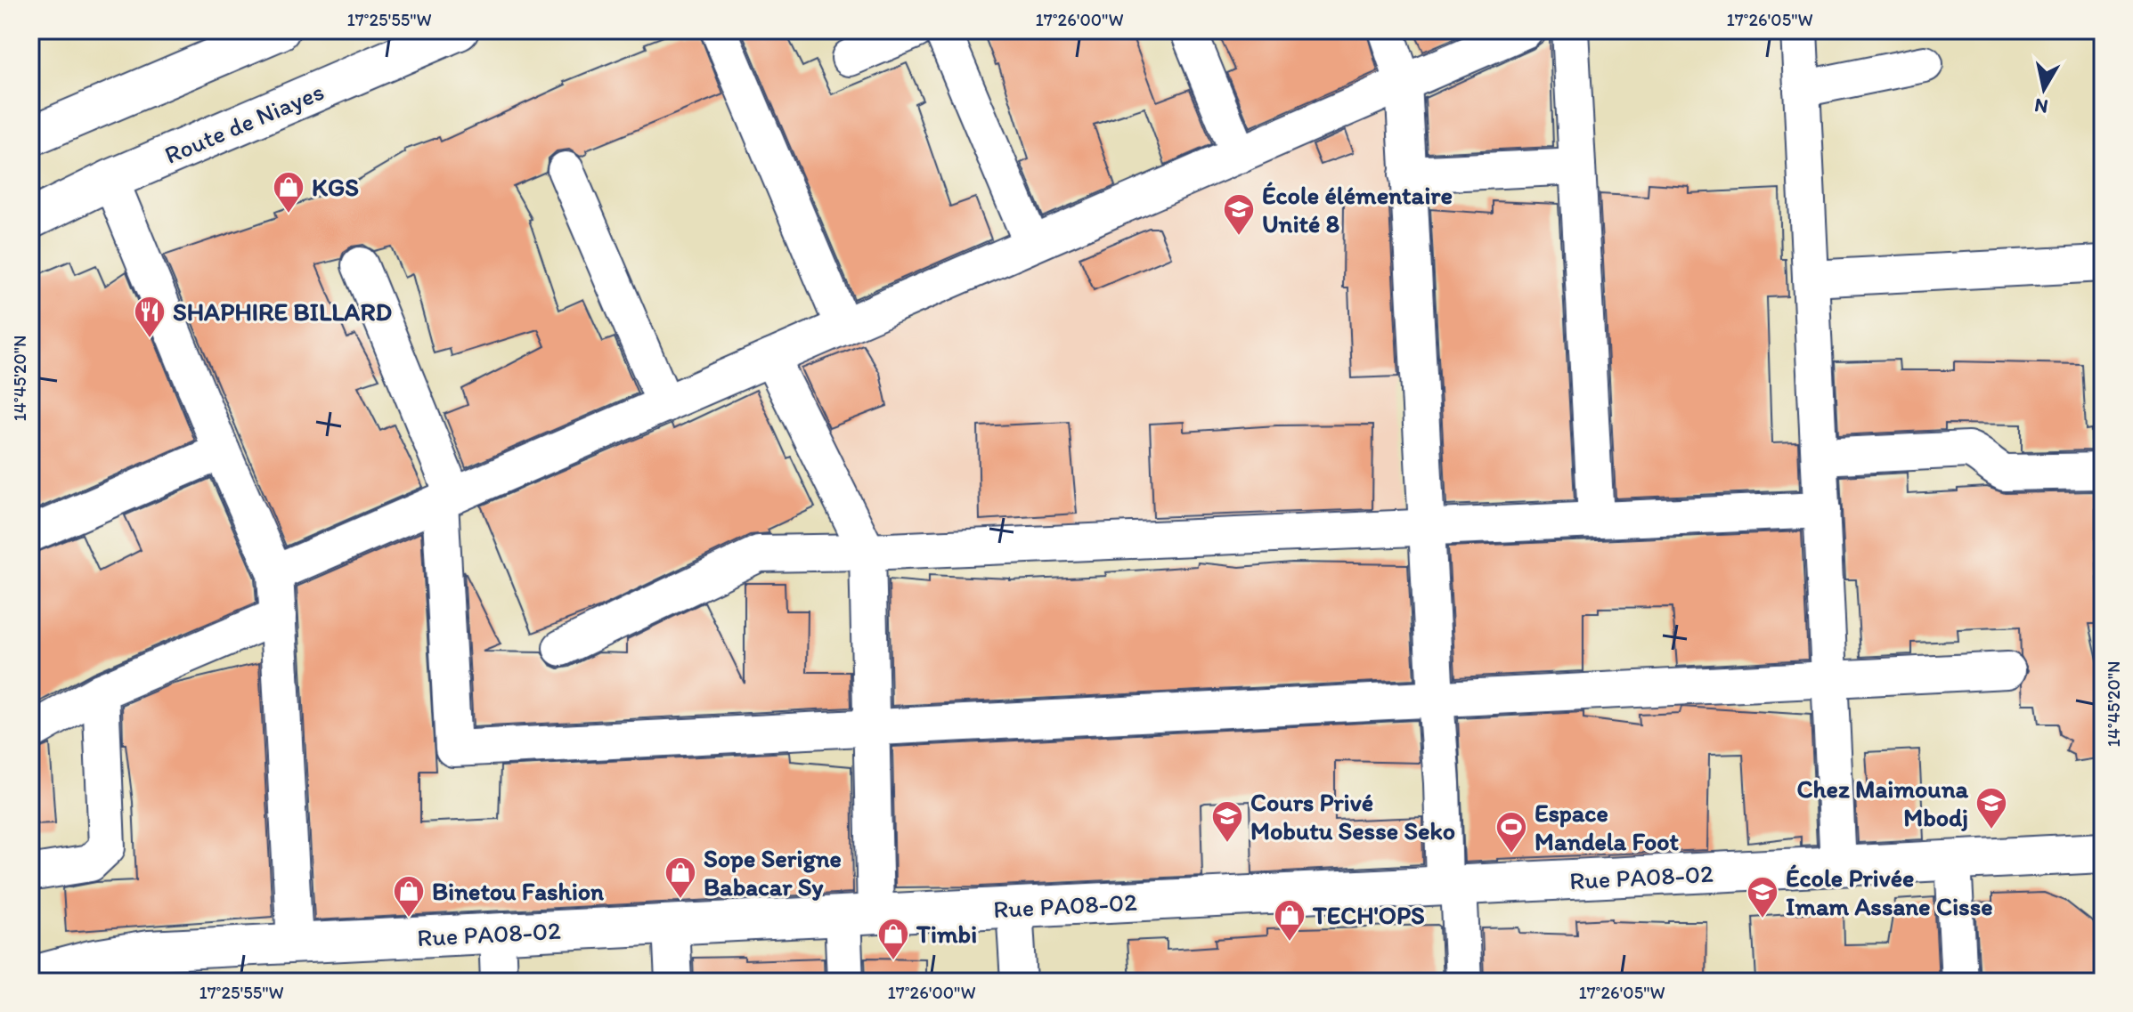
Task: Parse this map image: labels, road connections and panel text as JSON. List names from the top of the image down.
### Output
{
  "streets": {
    "street": ["Route de Niayes", "Rue PA08-02"]
  },
  "places": {
    "shop": [
      "KGS",
      "Sope Serigne Babacar Sy",
      "Binetou Fashion",
      "TECH'OPS",
      "Timbi"
    ],
    "school or university": [
      "École élémentaire Unité 8",
      "Chez Maimouna Mbodj",
      "Cours Privé Mobutu Sesse Seko",
      "École Privée Imam Assane Cisse"
    ],
    "restaurant": ["SHAPHIRE BILLARD"],
    "sports": ["Espace Mandela Foot"]
  },
  "north": "bottom",
  "coordinates": [
    "17°25'55\"W",
    "17°26'00\"W",
    "17°26'05\"W",
    "14°45'20\"N"
  ]
}
